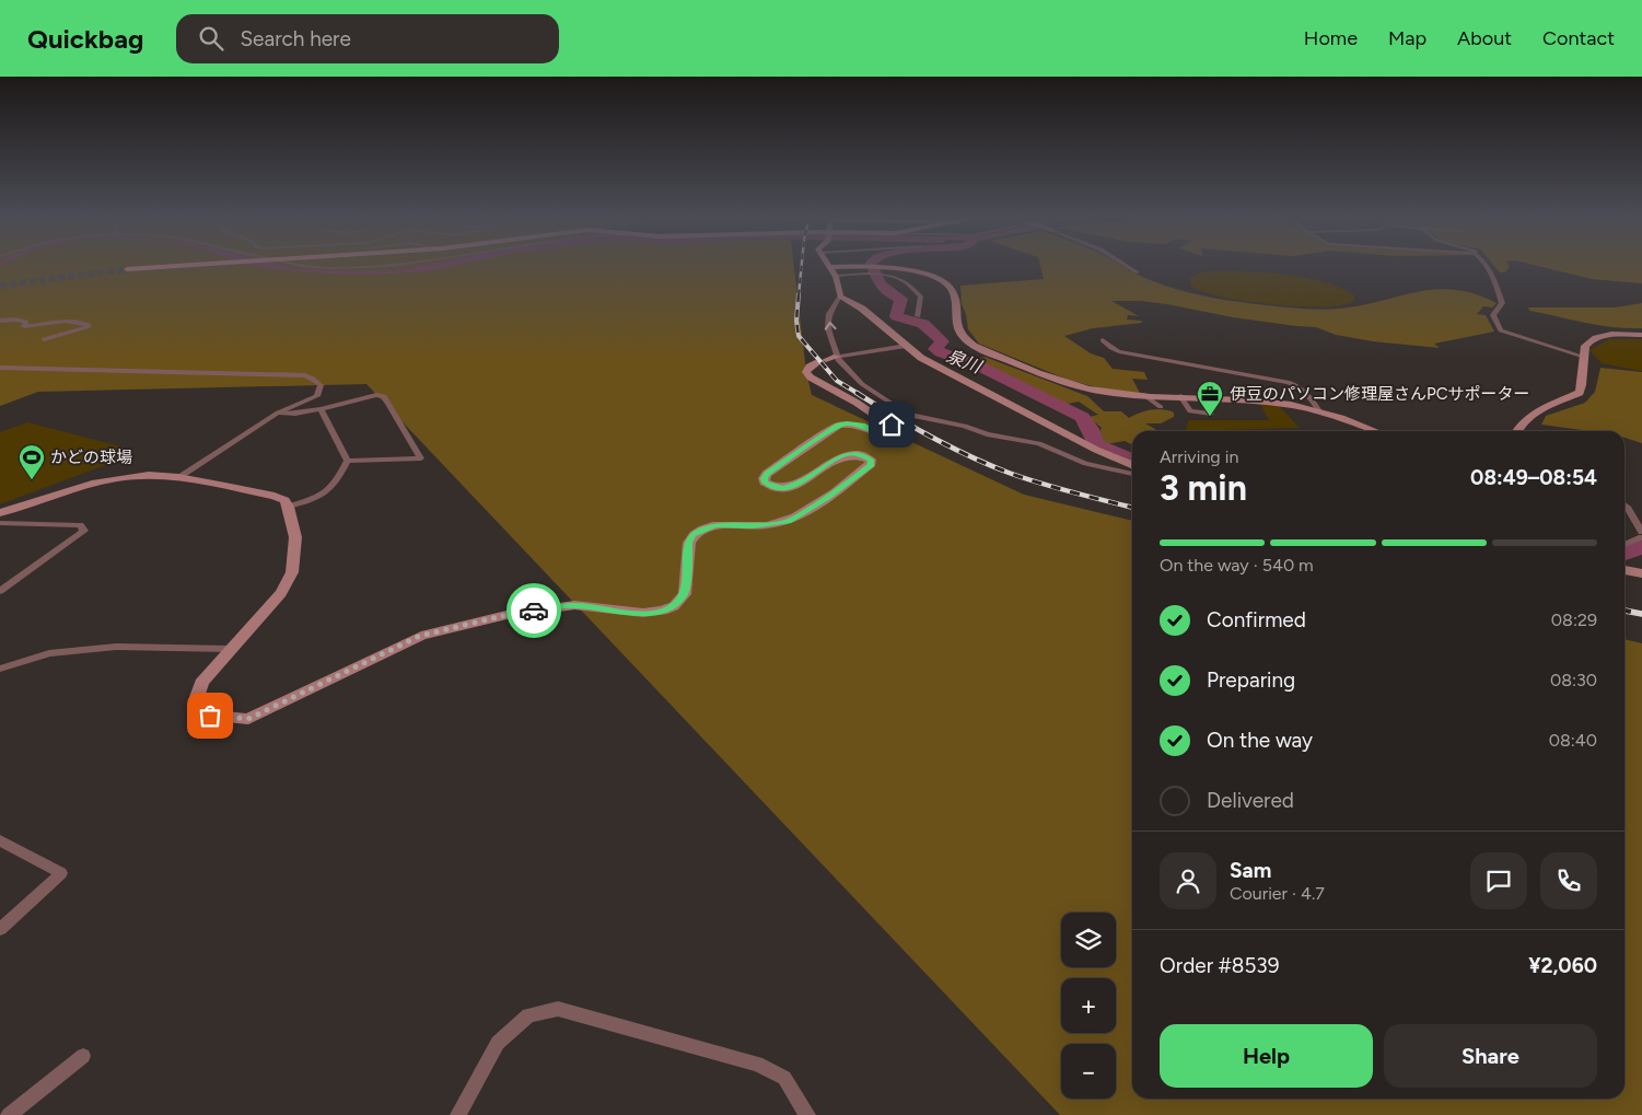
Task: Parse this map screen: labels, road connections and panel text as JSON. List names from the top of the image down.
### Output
{
  "water": ["泉川"],
  "places": {
    "office": ["伊豆のパソコン修理屋さんPCサポーター"],
    "sports": ["かどの球場"]
  },
  "page": {
    "header": "Quickbag",
    "search": "Search here",
    "nav": [
      "Home",
      "Map",
      "About",
      "Contact"
    ],
    "heading": ["3 min", "Arriving in", "08:49–08:54"],
    "panel": [
      "Sam",
      "Courier · 4.7",
      "Order #8539",
      "¥2,060"
    ],
    "bar": "On the way · 540 m",
    "list": [
      ["Confirmed", "08:29"],
      ["Preparing", "08:30"],
      ["On the way", "08:40"],
      "Delivered"
    ],
    "map_buttons": ["+", "−"],
    "buttons": ["Help", "Share"]
  }
}
